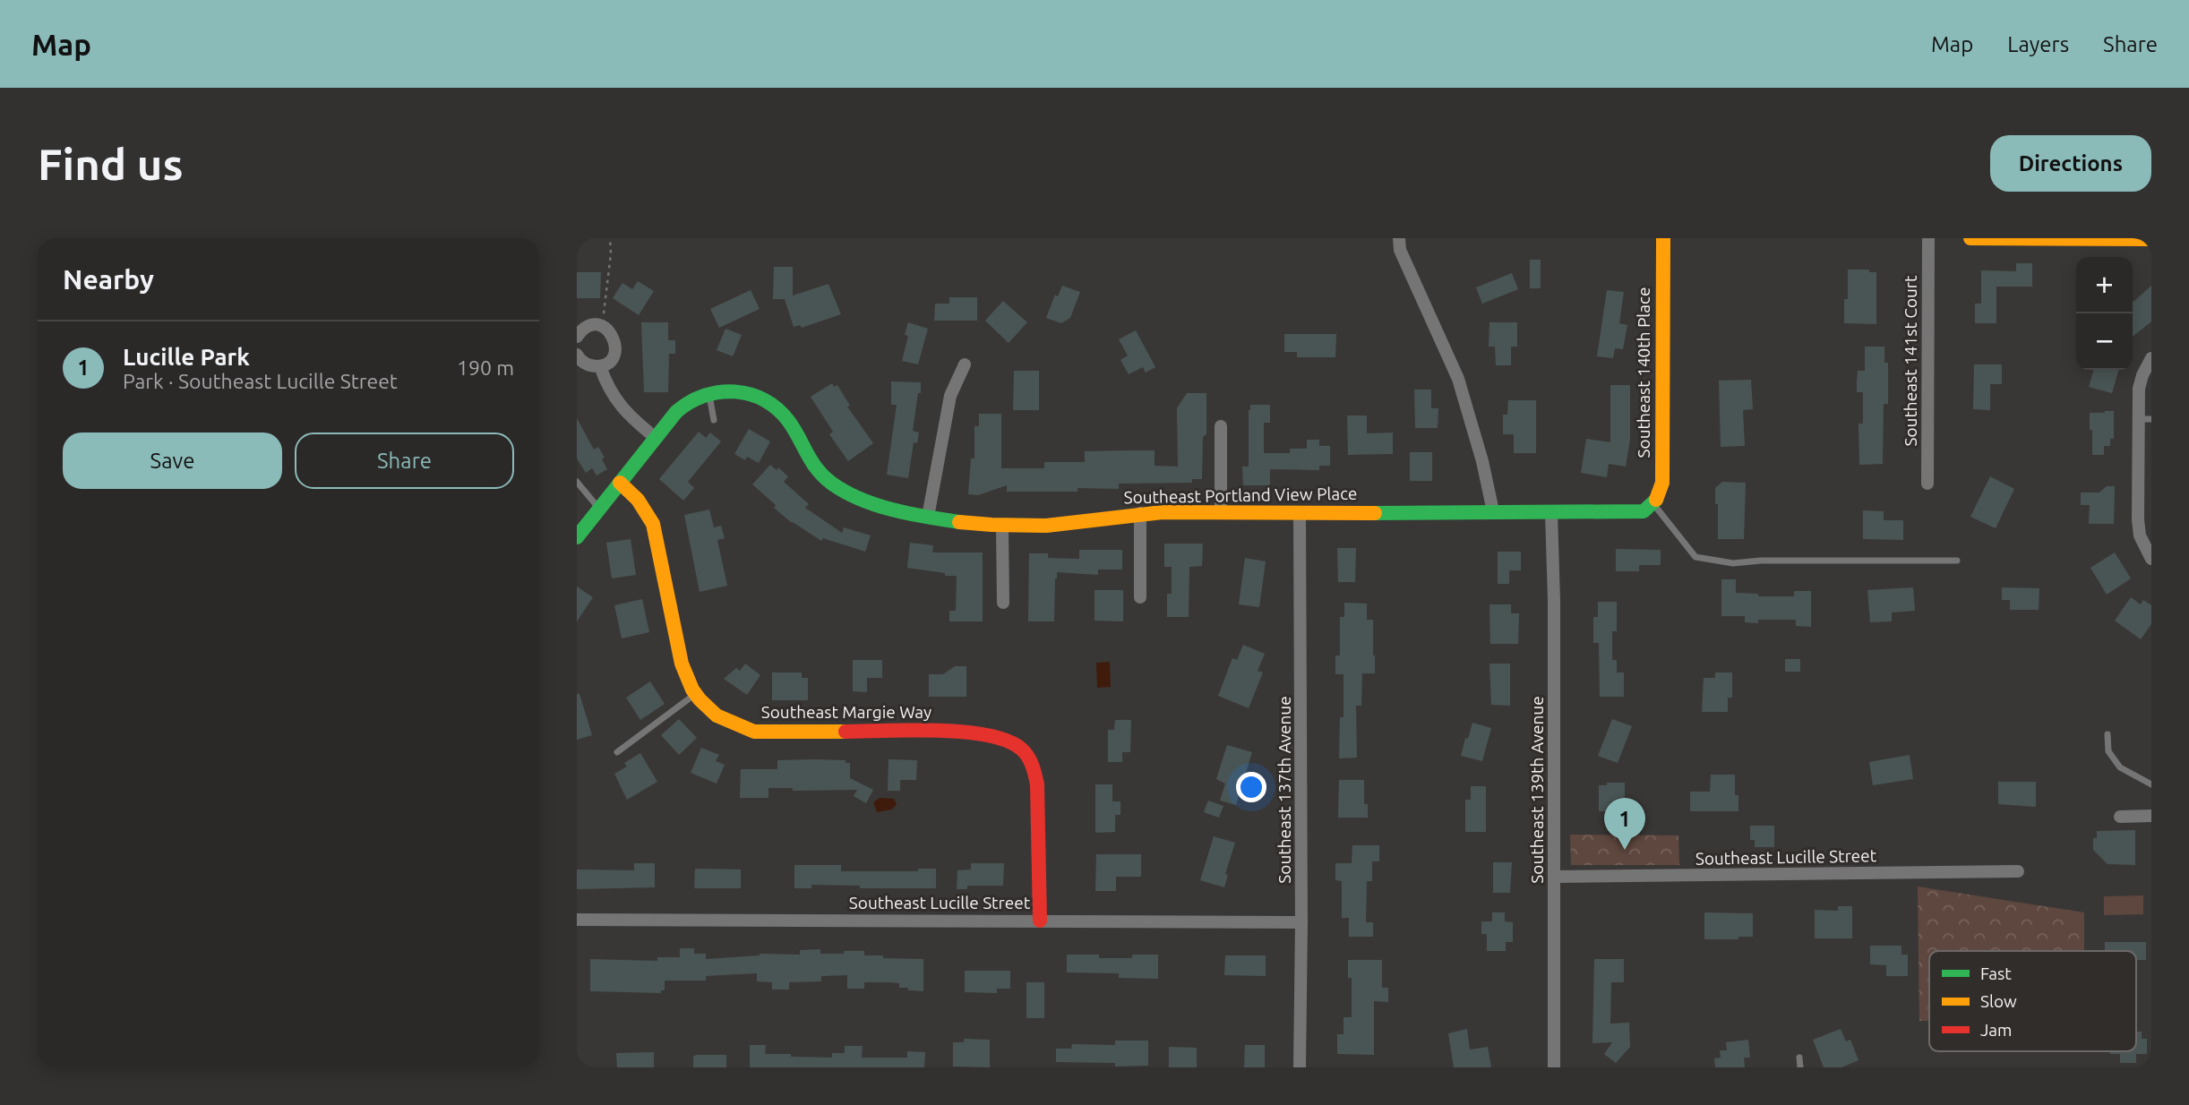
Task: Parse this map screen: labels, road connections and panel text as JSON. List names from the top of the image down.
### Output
{
  "streets": {
    "street": [
      "Southeast 141st Court",
      "Southeast 140th Place",
      "Southeast Portland View Place",
      "Southeast Margie Way",
      "Southeast 137th Avenue",
      "Southeast 139th Avenue",
      "Southeast Lucille Street"
    ]
  },
  "crossings": [
    ["Southeast 140th Place", "Southeast Portland View Place"],
    ["Southeast Portland View Place", "Southeast Margie Way"],
    ["Southeast Portland View Place", "Southeast 137th Avenue"],
    ["Southeast Portland View Place", "Southeast 139th Avenue"],
    ["Southeast Margie Way", "Southeast Lucille Street"],
    ["Southeast 137th Avenue", "Southeast Lucille Street"],
    ["Southeast 139th Avenue", "Southeast Lucille Street"]
  ],
  "legend": ["Fast", "Slow", "Jam"],
  "page": {
    "header": "Map",
    "nav": ["Map", "Layers", "Share"],
    "buttons": [
      "Directions",
      ["Save", "Share"]
    ],
    "title": "Find us",
    "heading": "Nearby",
    "map_buttons": ["+", "−"],
    "list": [
      {
        "mark": "1",
        "name": "Lucille Park",
        "note": "Park · Southeast Lucille Street",
        "value": "190 m"
      }
    ],
    "pins": "1"
  }
}
